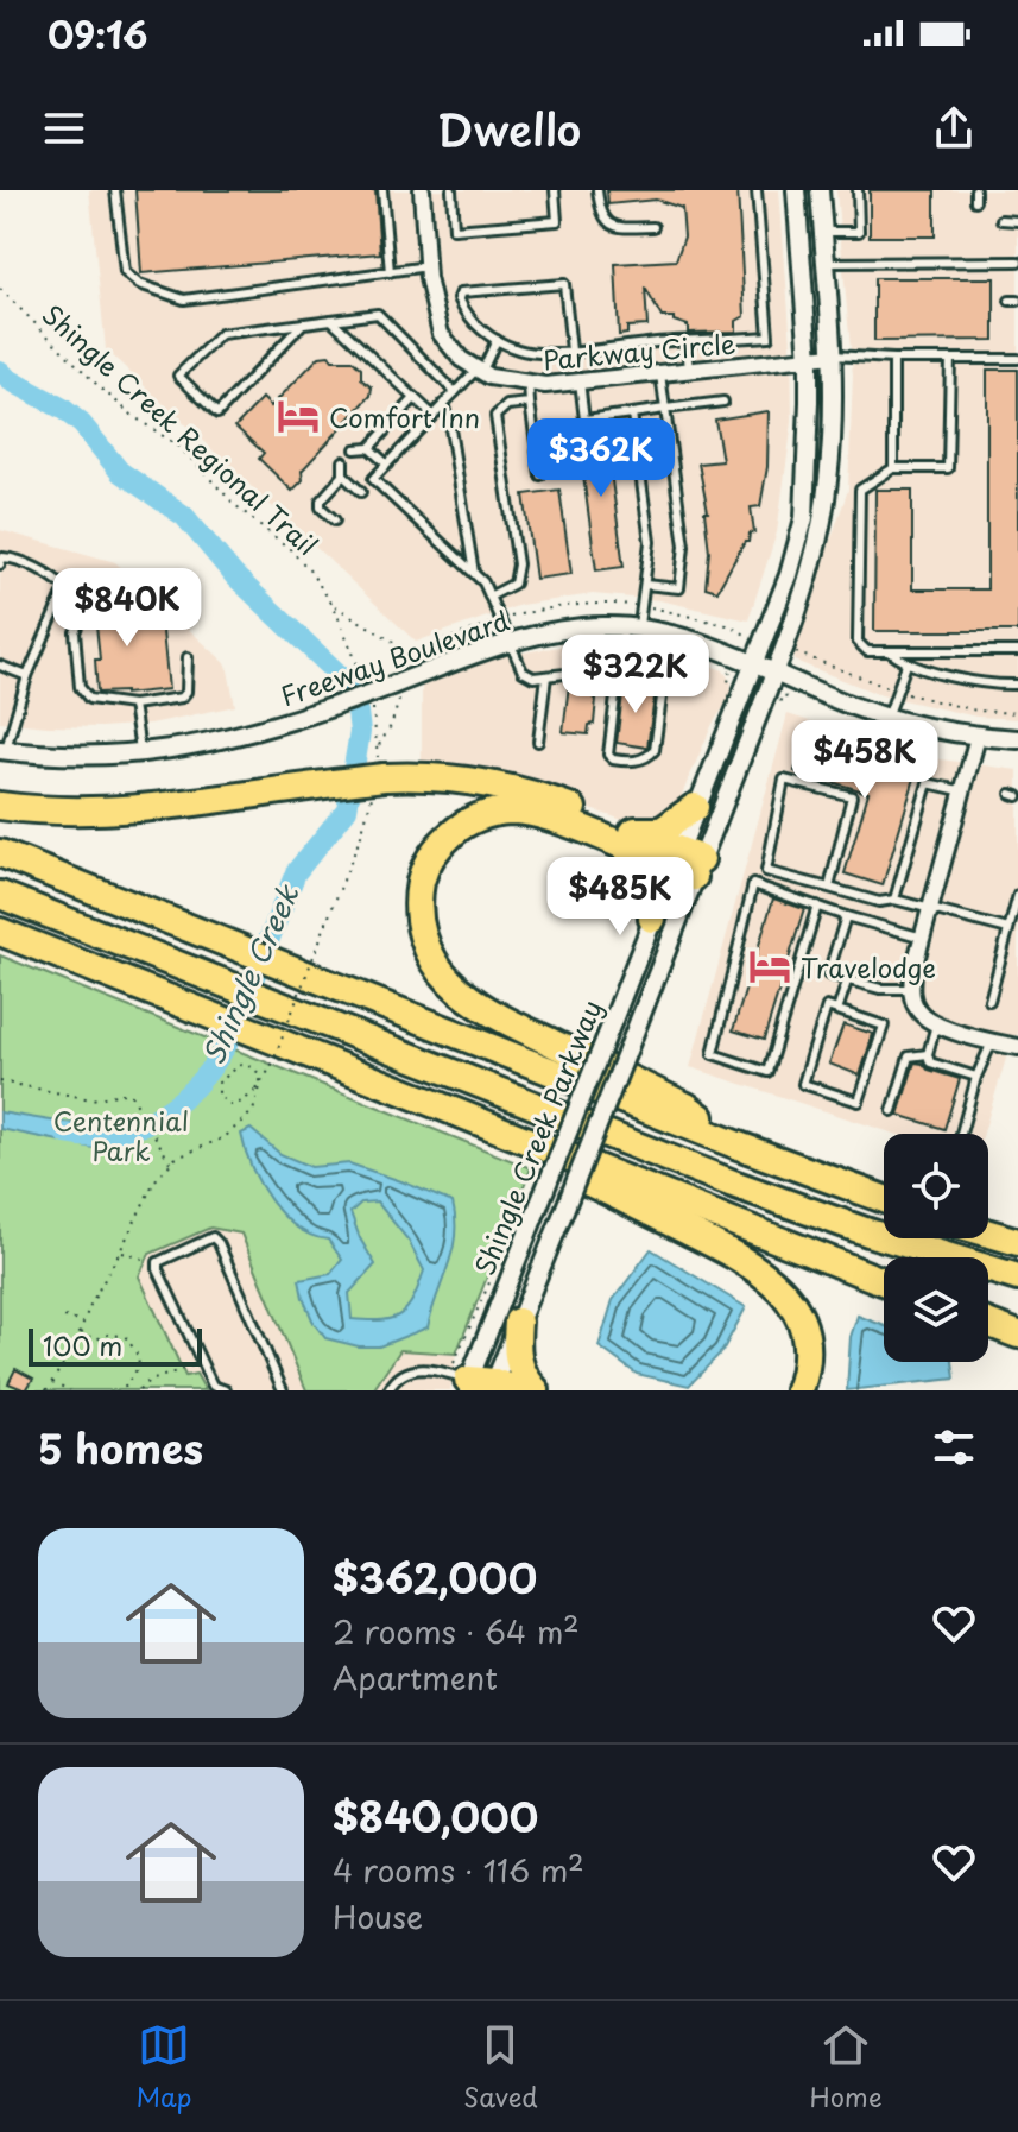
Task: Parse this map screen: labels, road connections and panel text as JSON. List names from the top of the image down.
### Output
{
  "streets": {
    "street": ["Parkway Circle", "Freeway Boulevard", "Shingle Creek Parkway"],
    "path": ["Shingle Creek Regional Trail"]
  },
  "crossings": [
    ["Parkway Circle", "Shingle Creek Parkway"],
    ["Shingle Creek Regional Trail", "Freeway Boulevard"],
    ["Freeway Boulevard", "Shingle Creek Parkway"]
  ],
  "water": ["Shingle Creek"],
  "parks": ["Centennial Park"],
  "places": {
    "hotel": ["Comfort Inn", "Travelodge"]
  },
  "scale_bar": "100 m",
  "page": {
    "status": "09:16",
    "header": "Dwello",
    "price": [
      "$362K",
      "$840K",
      "$322K",
      "$458K",
      "$485K"
    ],
    "scale": "100 m",
    "heading": "5 homes",
    "list": [
      {
        "name": "$362,000",
        "note": "2 rooms · 64 m² · Apartment"
      },
      {
        "name": "$840,000",
        "note": "4 rooms · 116 m² · House"
      }
    ],
    "tabs": ["Map", "Saved", "Home"]
  }
}
